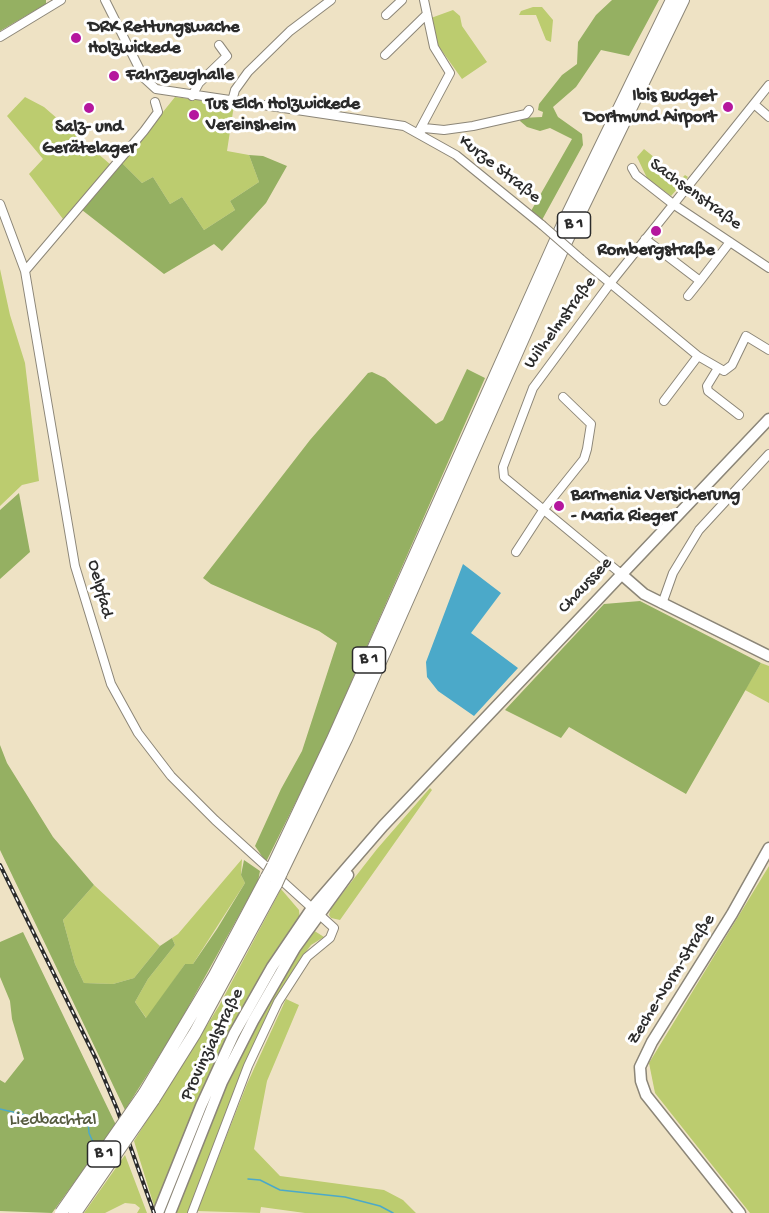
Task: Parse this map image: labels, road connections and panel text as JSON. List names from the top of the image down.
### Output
{
  "streets": {
    "highway": ["B 1"],
    "main road": ["Chaussee", "Zeche-Norm-Straße", "Provinzialstraße"],
    "street": [
      "Kurze Straße",
      "Sachsenstraße",
      "Wilhelmstraße",
      "Oelpfad"
    ]
  },
  "crossings": [
    ["Kurze Straße", "Wilhelmstraße"],
    ["Sachsenstraße", "Wilhelmstraße"],
    ["Wilhelmstraße", "Chaussee"],
    ["Chaussee", "Oelpfad"],
    ["Chaussee", "Provinzialstraße"],
    ["Oelpfad", "Provinzialstraße"]
  ],
  "parks": ["Liedbachtal"],
  "places": [
    "DRK Rettungswache Holzwickede",
    "Fahrzeughalle",
    "Ibis Budget Dortmund Airport",
    "Salz- und Gerätelager",
    "Tus Elch Holzwickede Vereinsheim",
    "Rombergstraße",
    "Barmenia Versicherung - Maria Rieger"
  ]
}
